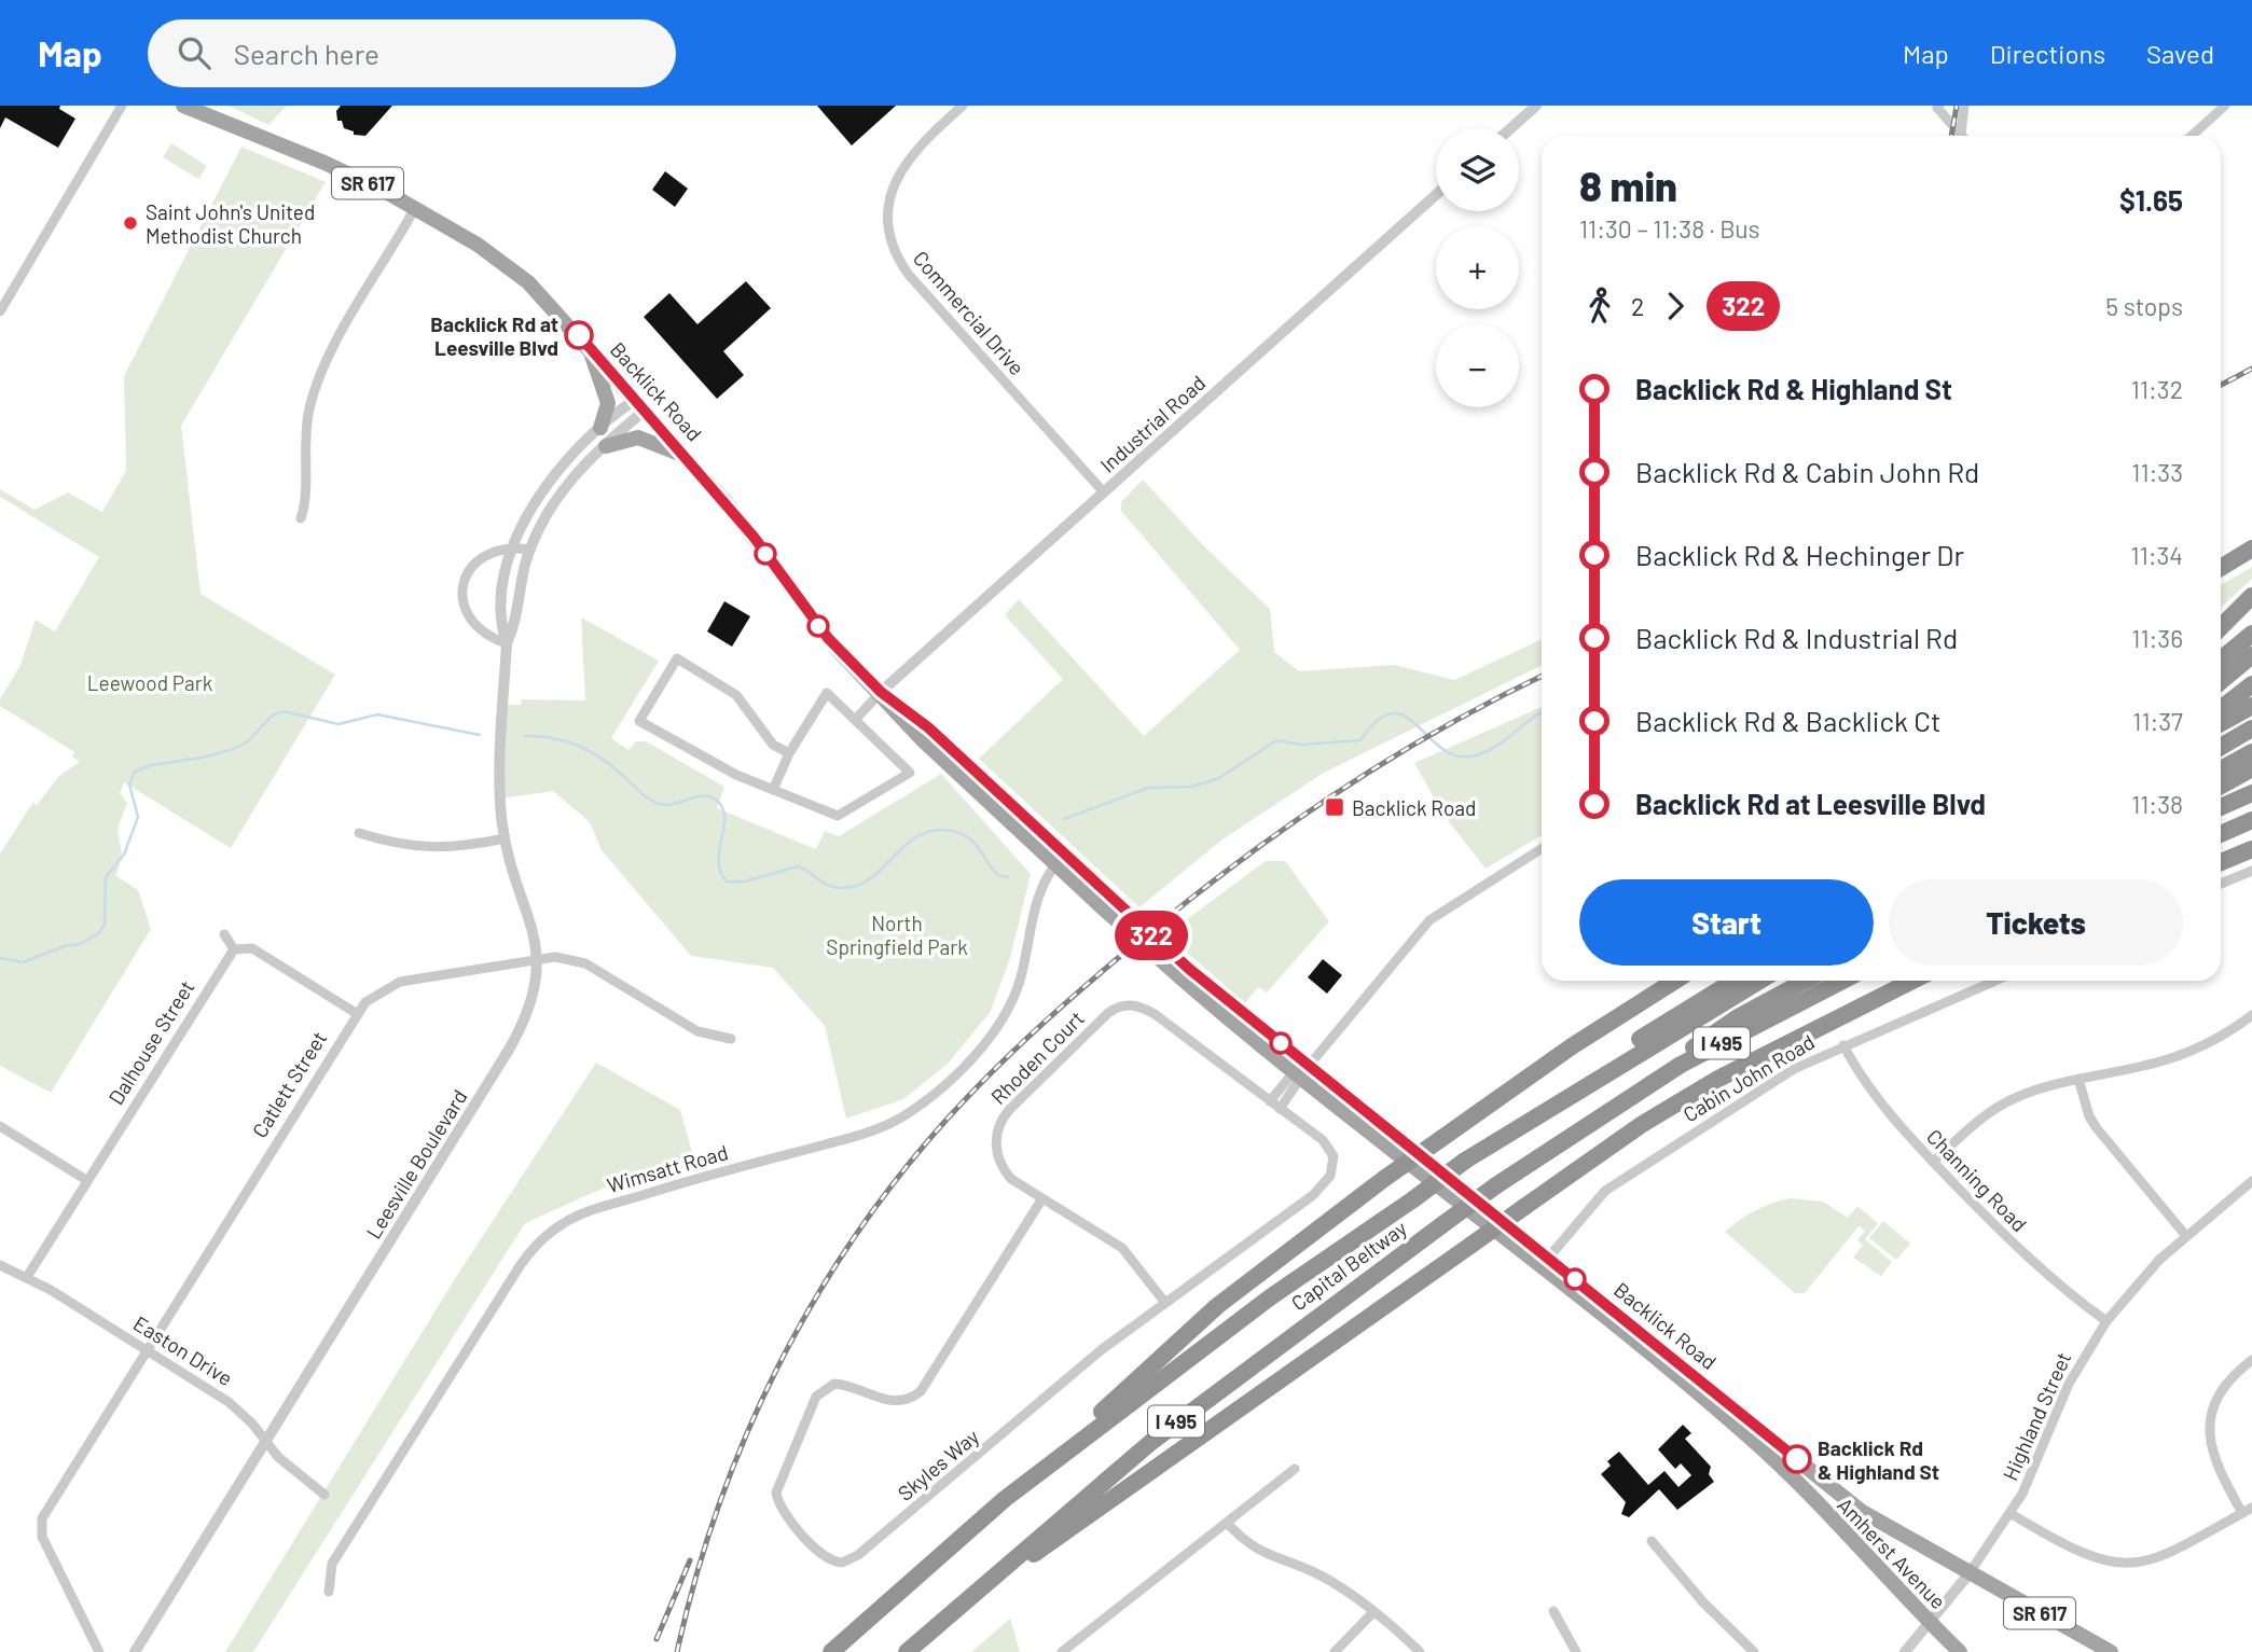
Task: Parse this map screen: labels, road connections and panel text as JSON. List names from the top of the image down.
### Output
{
  "streets": {
    "highway": ["I 495", "Capital Beltway"],
    "main road": ["SR 617", "Backlick Road", "Amherst Avenue"],
    "street": [
      "Commercial Drive",
      "Industrial Road",
      "Dalhouse Street",
      "Rhoden Court",
      "Cabin John Road",
      "Catlett Street",
      "Leesville Boulevard",
      "Wimsatt Road",
      "Channing Road",
      "Easton Drive",
      "Highland Street",
      "Skyles Way"
    ]
  },
  "crossings": [
    ["Commercial Drive", "Industrial Road"],
    ["Backlick Road", "Industrial Road"],
    ["Backlick Road", "Cabin John Road"],
    ["Backlick Road", "Leesville Boulevard"],
    ["Backlick Road", "Wimsatt Road"],
    ["Backlick Road", "Highland Street"],
    ["Backlick Road", "Amherst Avenue"],
    ["Dalhouse Street", "Easton Drive"],
    ["Rhoden Court", "Skyles Way"],
    ["Cabin John Road", "Channing Road"],
    ["Catlett Street", "Leesville Boulevard"],
    ["Catlett Street", "Easton Drive"],
    ["Leesville Boulevard", "Easton Drive"],
    ["Channing Road", "Highland Street"],
    ["Highland Street", "Amherst Avenue"]
  ],
  "parks": ["Leewood Park", "North Springfield Park"],
  "places": {
    "other": ["Saint John's United Methodist Church", "Backlick Rd at Leesville Blvd", "Backlick Rd & Highland St"],
    "transit": ["Backlick Road"]
  },
  "lines": ["bus line 322"],
  "page": {
    "header": "Map",
    "search": "Search here",
    "nav": ["Map", "Directions", "Saved"],
    "on_map": "322",
    "map_buttons": ["+", "−"],
    "heading": ["8 min", "11:30 – 11:38 · Bus", "$1.65"],
    "legs": ["2", "322", "5 stops"],
    "list": [
      {
        "name": "Backlick Rd & Highland St",
        "value": "11:32"
      },
      {
        "name": "Backlick Rd & Cabin John Rd",
        "value": "11:33"
      },
      {
        "name": "Backlick Rd & Hechinger Dr",
        "value": "11:34"
      },
      {
        "name": "Backlick Rd & Industrial Rd",
        "value": "11:36"
      },
      {
        "name": "Backlick Rd & Backlick Ct",
        "value": "11:37"
      },
      {
        "name": "Backlick Rd at Leesville Blvd",
        "value": "11:38"
      }
    ],
    "buttons": ["Start", "Tickets"]
  }
}
